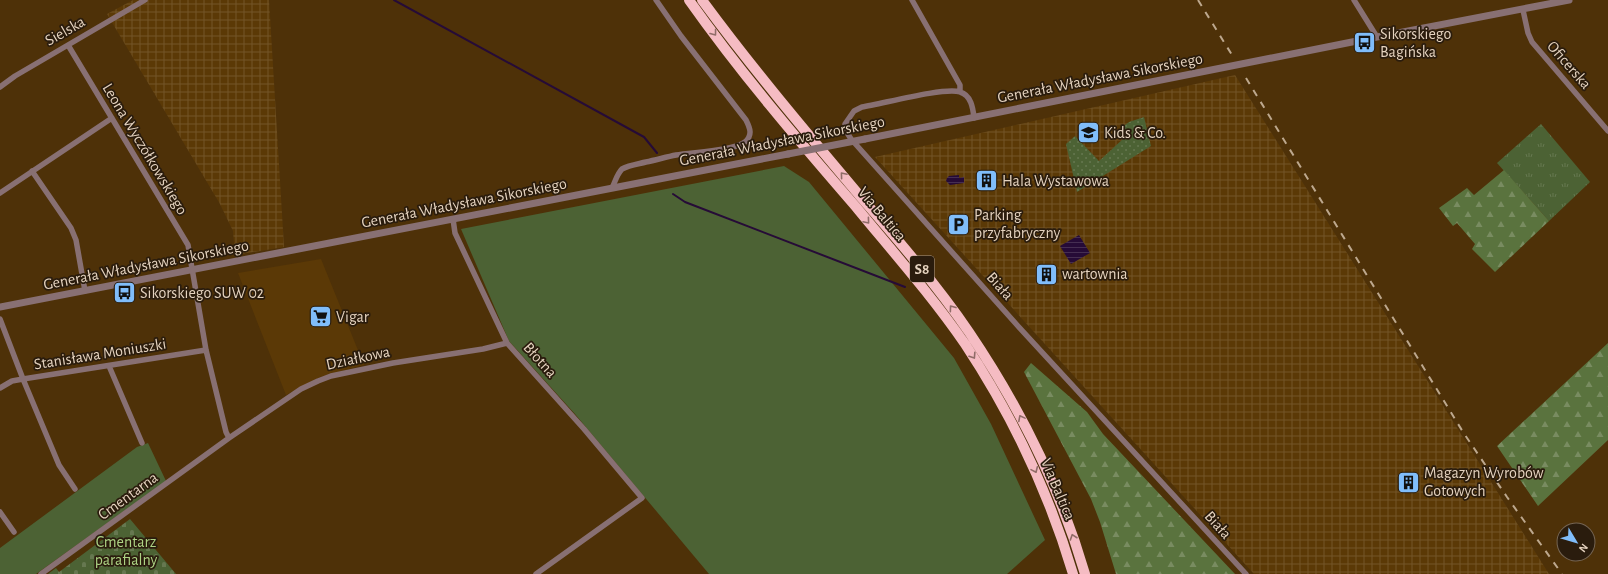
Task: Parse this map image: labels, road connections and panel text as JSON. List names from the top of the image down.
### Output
{
  "streets": {
    "highway": ["Via Baltica", "S8"],
    "street": [
      "Sielska",
      "Oficerska",
      "Generała Władysława Sikorskiego",
      "Leona Wyczółkowskiego",
      "Biała",
      "Stanisława Moniuszki",
      "Działkowa",
      "Błotna",
      "Cmentarna"
    ]
  },
  "crossings": [
    ["Sielska", "Leona Wyczółkowskiego"],
    ["Oficerska", "Generała Władysława Sikorskiego"],
    ["Generała Władysława Sikorskiego", "Leona Wyczółkowskiego"],
    ["Generała Władysława Sikorskiego", "Błotna"],
    ["Leona Wyczółkowskiego", "Stanisława Moniuszki"],
    ["Leona Wyczółkowskiego", "Działkowa"],
    ["Leona Wyczółkowskiego", "Cmentarna"],
    ["Działkowa", "Błotna"],
    ["Działkowa", "Cmentarna"]
  ],
  "parks": ["Cmentarz parafialny"],
  "places": {
    "bus stop": ["Sikorskiego Bagińska", "Sikorskiego SUW 02"],
    "school or university": ["Kids & Co."],
    "building": ["Hala Wystawowa", "wartownia", "Magazyn Wyrobów Gotowych"],
    "parking": ["Parking przyfabryczny"],
    "supermarket": ["Vigar"]
  },
  "north": "bottom right"
}
